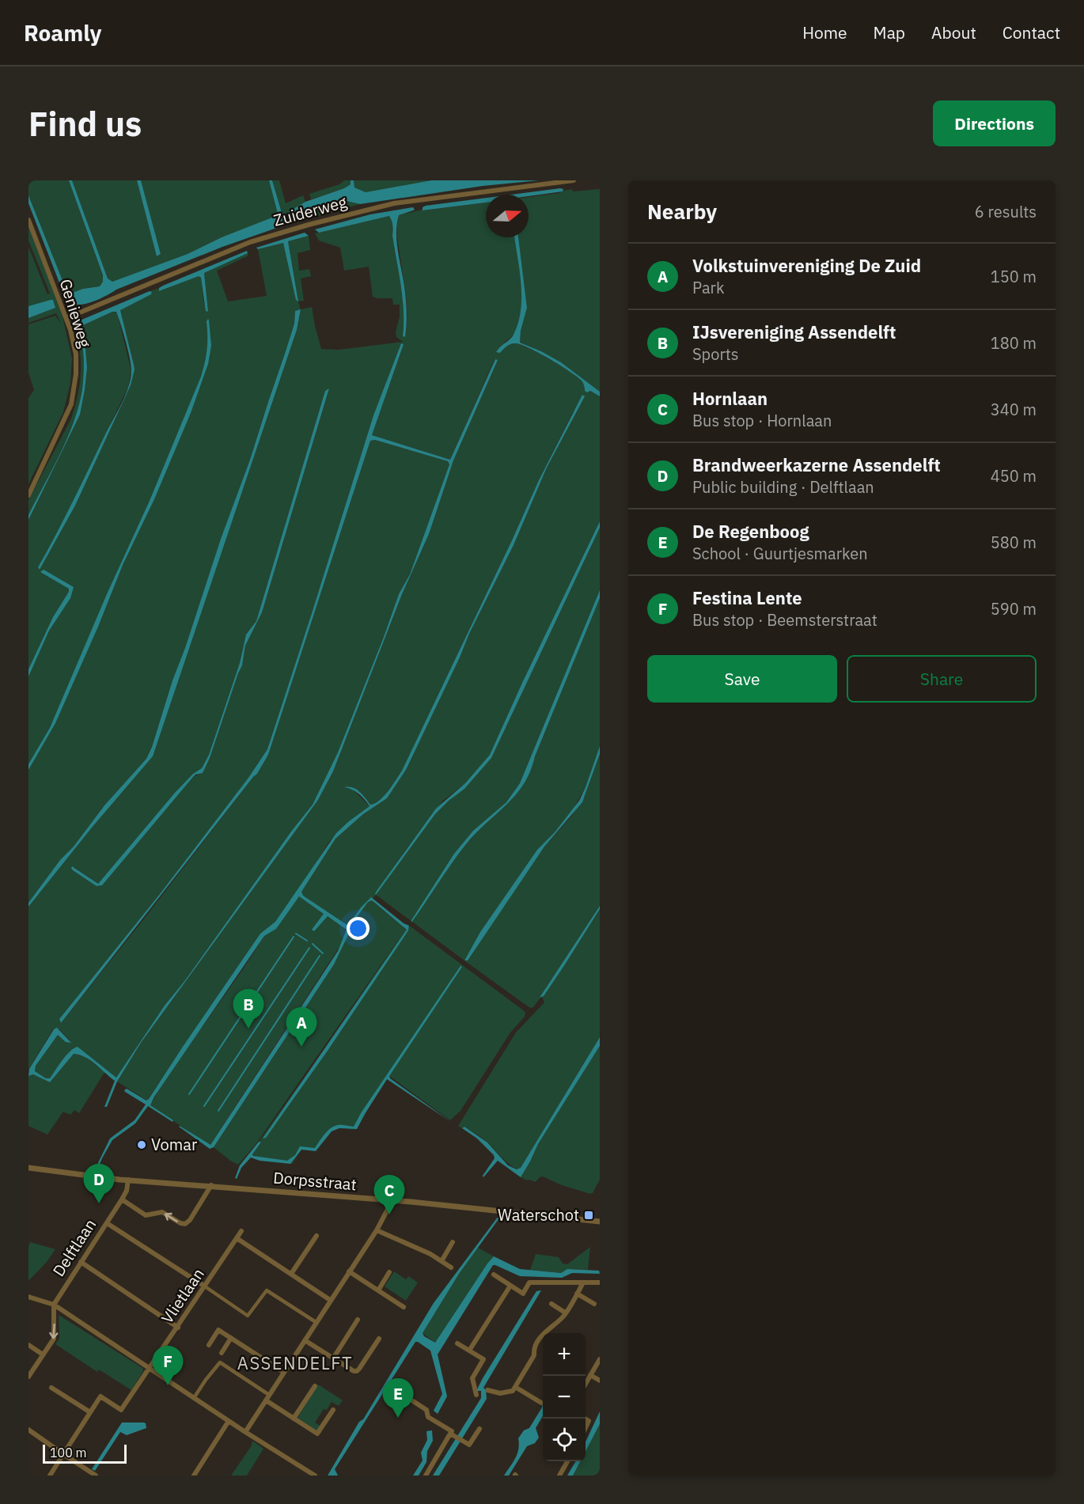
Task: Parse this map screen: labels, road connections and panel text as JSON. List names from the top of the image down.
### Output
{
  "streets": {
    "street": [
      "Zuiderweg",
      "Genieweg",
      "Dorpsstraat",
      "Delftlaan",
      "Vlietlaan"
    ]
  },
  "crossings": [
    ["Zuiderweg", "Genieweg"],
    ["Dorpsstraat", "Delftlaan"]
  ],
  "districts": ["ASSENDELFT"],
  "places": {
    "other": ["Vomar"],
    "transit": ["Waterschot"]
  },
  "scale_bar": "100 m",
  "north": "right",
  "page": {
    "header": "Roamly",
    "nav": [
      "Home",
      "Map",
      "About",
      "Contact"
    ],
    "buttons": [
      "Directions",
      ["Save", "Share"]
    ],
    "title": "Find us",
    "heading": ["Nearby", "6 results"],
    "list": [
      {
        "mark": "A",
        "name": "Volkstuinvereniging De Zuid",
        "note": "Park",
        "value": "150 m"
      },
      {
        "mark": "B",
        "name": "IJsvereniging Assendelft",
        "note": "Sports",
        "value": "180 m"
      },
      {
        "mark": "C",
        "name": "Hornlaan",
        "note": "Bus stop · Hornlaan",
        "value": "340 m"
      },
      {
        "mark": "D",
        "name": "Brandweerkazerne Assendelft",
        "note": "Public building · Delftlaan",
        "value": "450 m"
      },
      {
        "mark": "E",
        "name": "De Regenboog",
        "note": "School · Guurtjesmarken",
        "value": "580 m"
      },
      {
        "mark": "F",
        "name": "Festina Lente",
        "note": "Bus stop · Beemsterstraat",
        "value": "590 m"
      }
    ],
    "pins": [
      "B",
      "A",
      "D",
      "C",
      "F",
      "E"
    ],
    "map_buttons": ["+", "−"],
    "scale": "100 m"
  }
}
